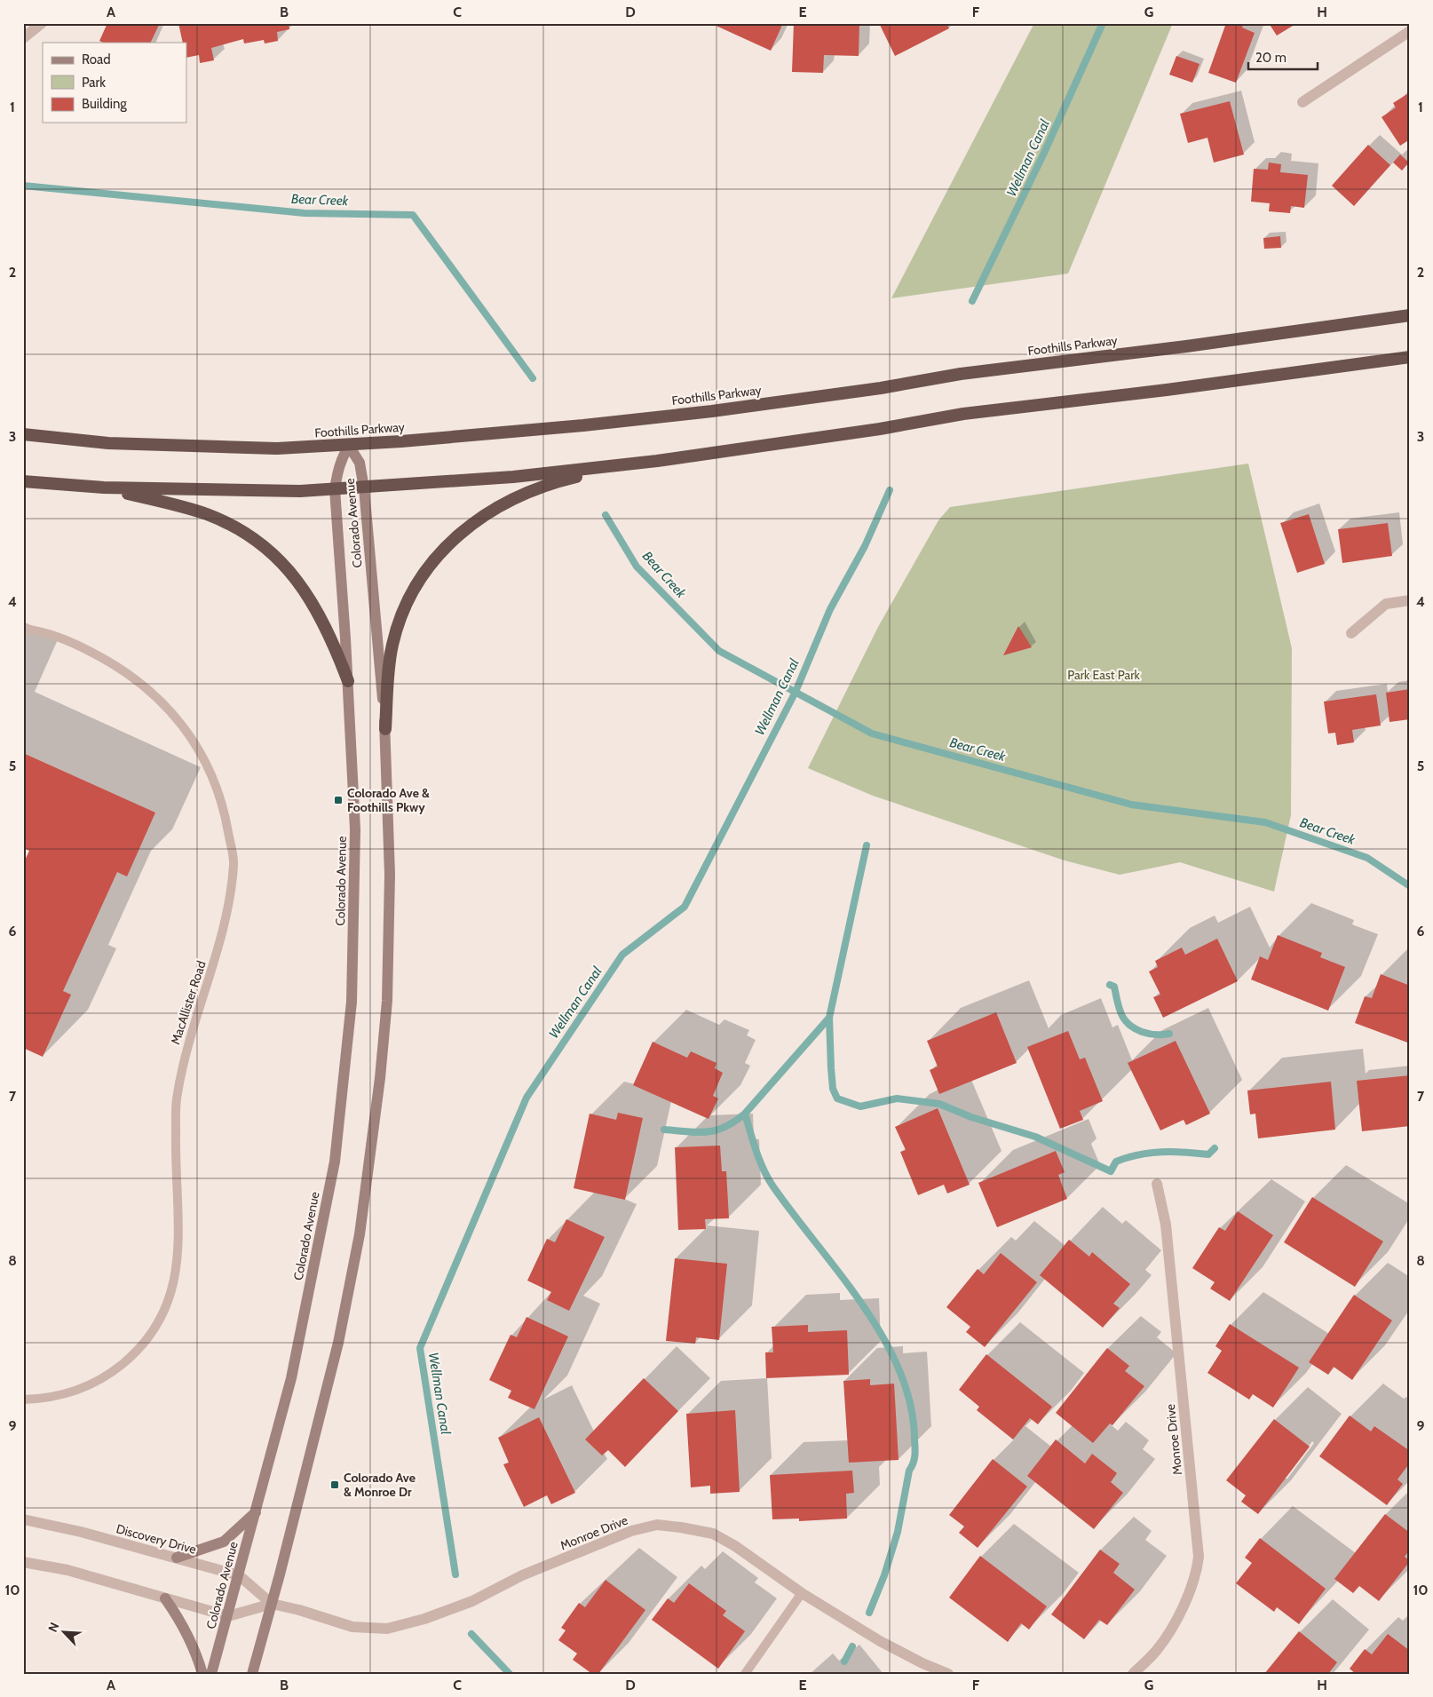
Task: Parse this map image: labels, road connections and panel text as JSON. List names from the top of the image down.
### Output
{
  "streets": {
    "highway": ["Foothills Parkway"],
    "main road": ["Colorado Avenue"],
    "street": ["Monroe Drive", "Discovery Drive"],
    "lane": ["MacAllister Road"]
  },
  "crossings": [
    ["Foothills Parkway", "Colorado Avenue"],
    ["Colorado Avenue", "Monroe Drive"],
    ["Colorado Avenue", "Discovery Drive"],
    ["Monroe Drive", "Discovery Drive"]
  ],
  "water": ["Wellman Canal", "Bear Creek"],
  "parks": ["Park East Park"],
  "places": {
    "transit": ["Colorado Ave & Foothills Pkwy", "Colorado Ave & Monroe Dr"]
  },
  "legend": ["Road", "Park", "Building"],
  "scale_bar": "20 m",
  "north": "top left",
  "grid": {
    "columns": [
      "A",
      "B",
      "C",
      "D",
      "E",
      "F",
      "G",
      "H"
    ],
    "rows": [
      "1",
      "2",
      "3",
      "4",
      "5",
      "6",
      "7",
      "8",
      "9",
      "10"
    ]
  }
}
